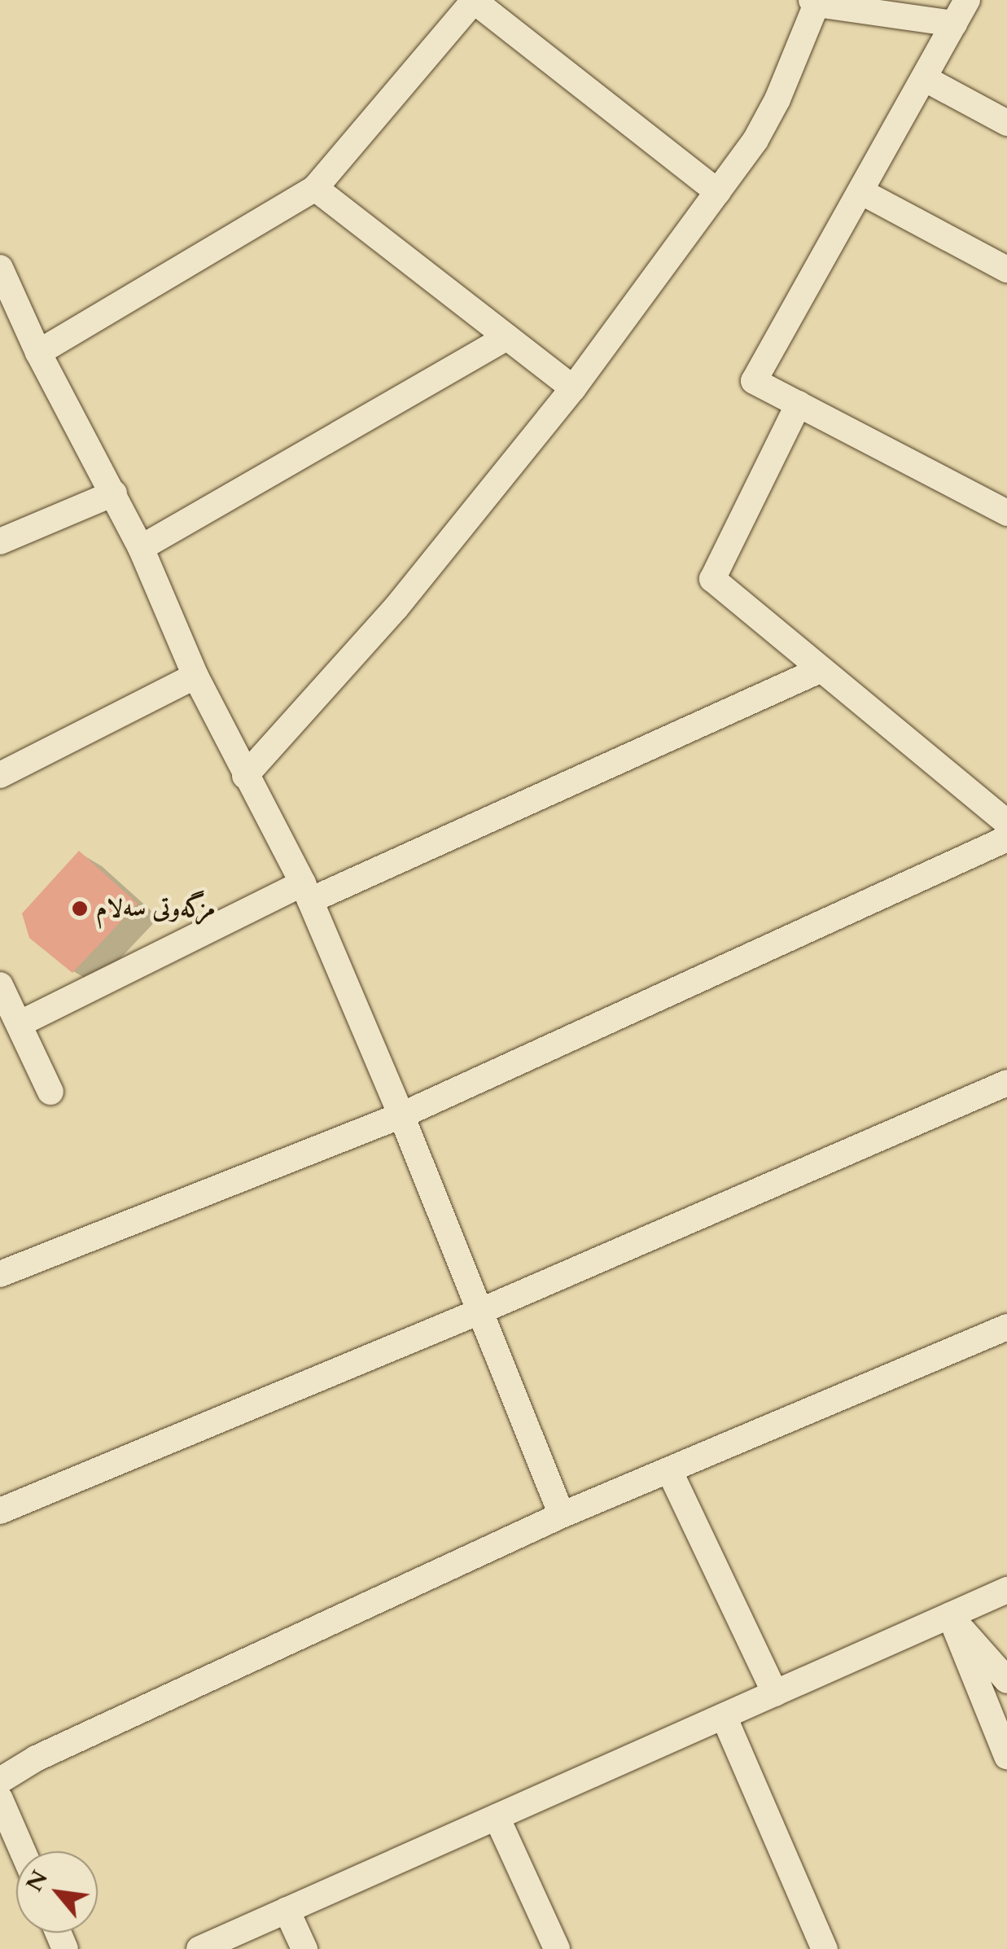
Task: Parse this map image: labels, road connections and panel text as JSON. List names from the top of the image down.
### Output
{
  "places": ["مزگەوتی سەلام"],
  "north": "top left"
}
